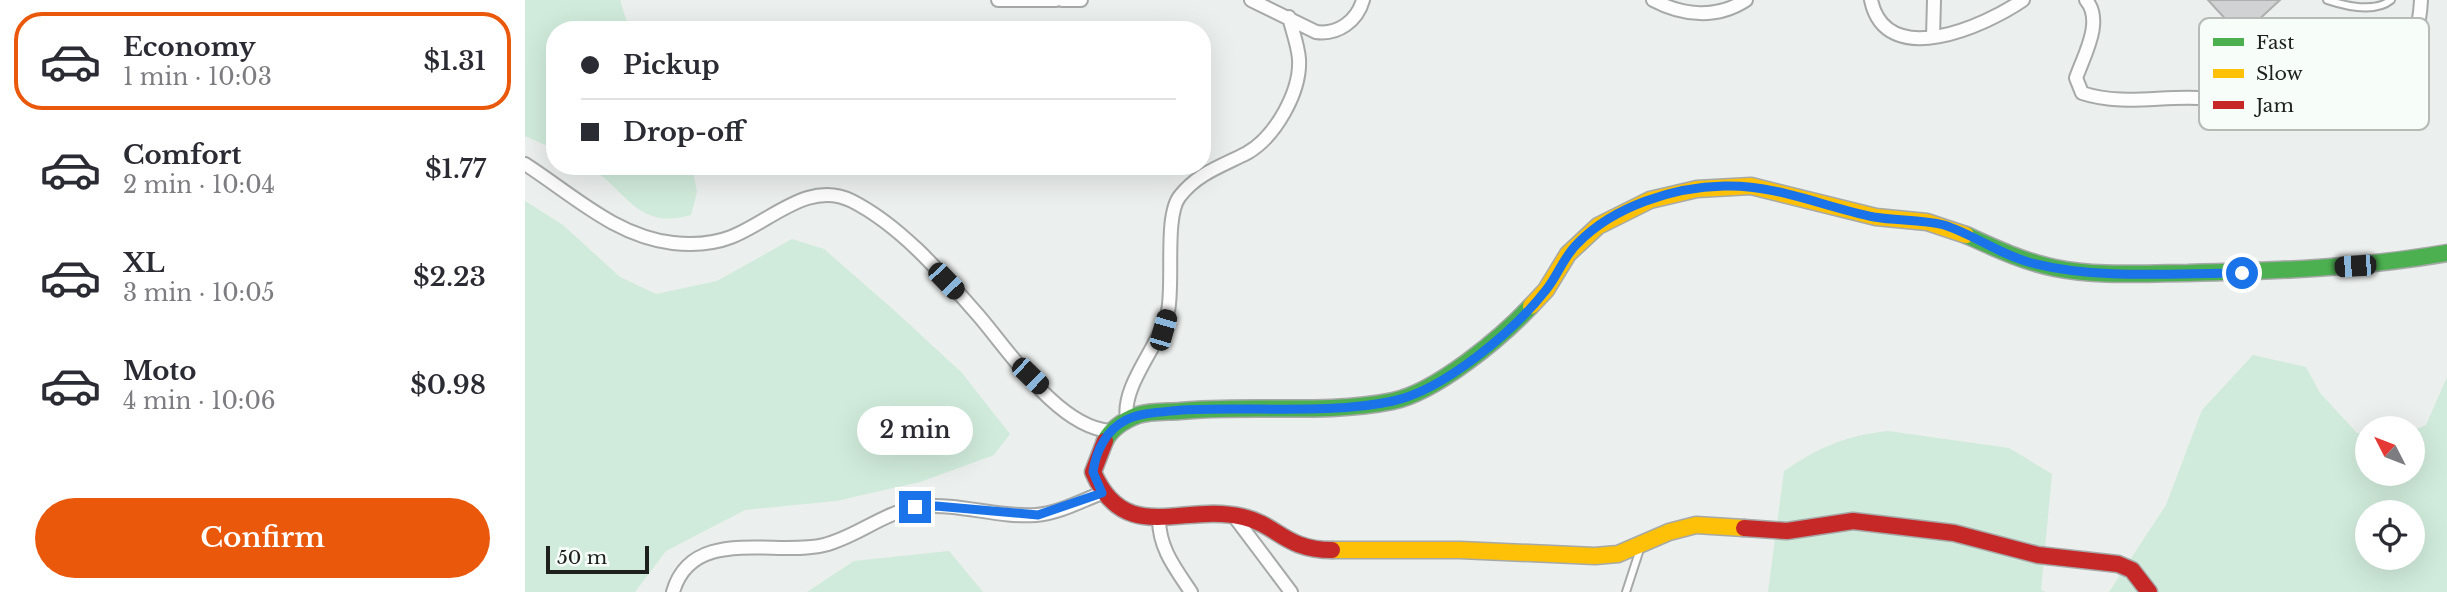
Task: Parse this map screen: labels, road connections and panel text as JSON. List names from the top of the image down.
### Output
{
  "legend": ["Fast", "Slow", "Jam"],
  "scale_bar": "50 m",
  "north": "top left",
  "page": {
    "list": [
      {
        "name": "Economy",
        "note": "1 min · 10:03",
        "value": "$1.31"
      },
      {
        "name": "Comfort",
        "note": "2 min · 10:04",
        "value": "$1.77"
      },
      {
        "name": "XL",
        "note": "3 min · 10:05",
        "value": "$2.23"
      },
      {
        "name": "Moto",
        "note": "4 min · 10:06",
        "value": "$0.98"
      }
    ],
    "banner": ["Pickup", "Drop-off"],
    "bubble": "2 min",
    "buttons": "Confirm",
    "scale": "50 m"
  }
}
